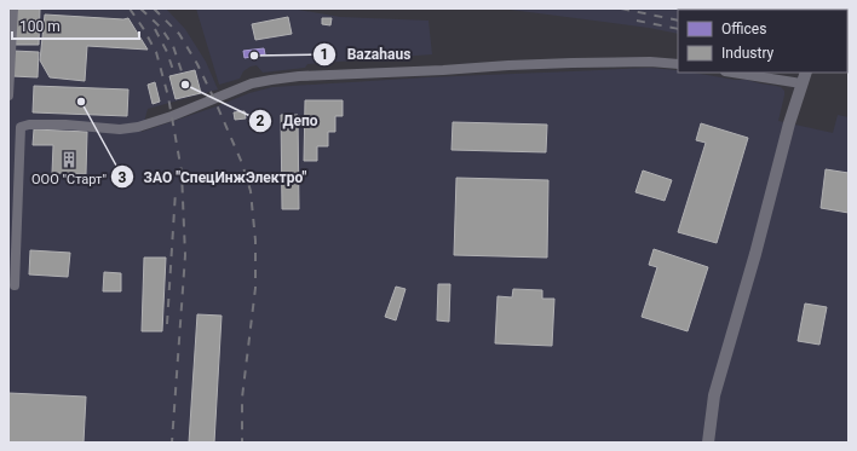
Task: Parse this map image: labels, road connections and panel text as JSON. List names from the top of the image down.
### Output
{
  "places": {
    "other": ["Bazahaus", "Депо", "ЗАО \"СпецИнжЭлектро\""],
    "building": ["ООО \"Старт\""]
  },
  "legend": ["Offices", "Industry"],
  "scale_bar": "100 m"
}
